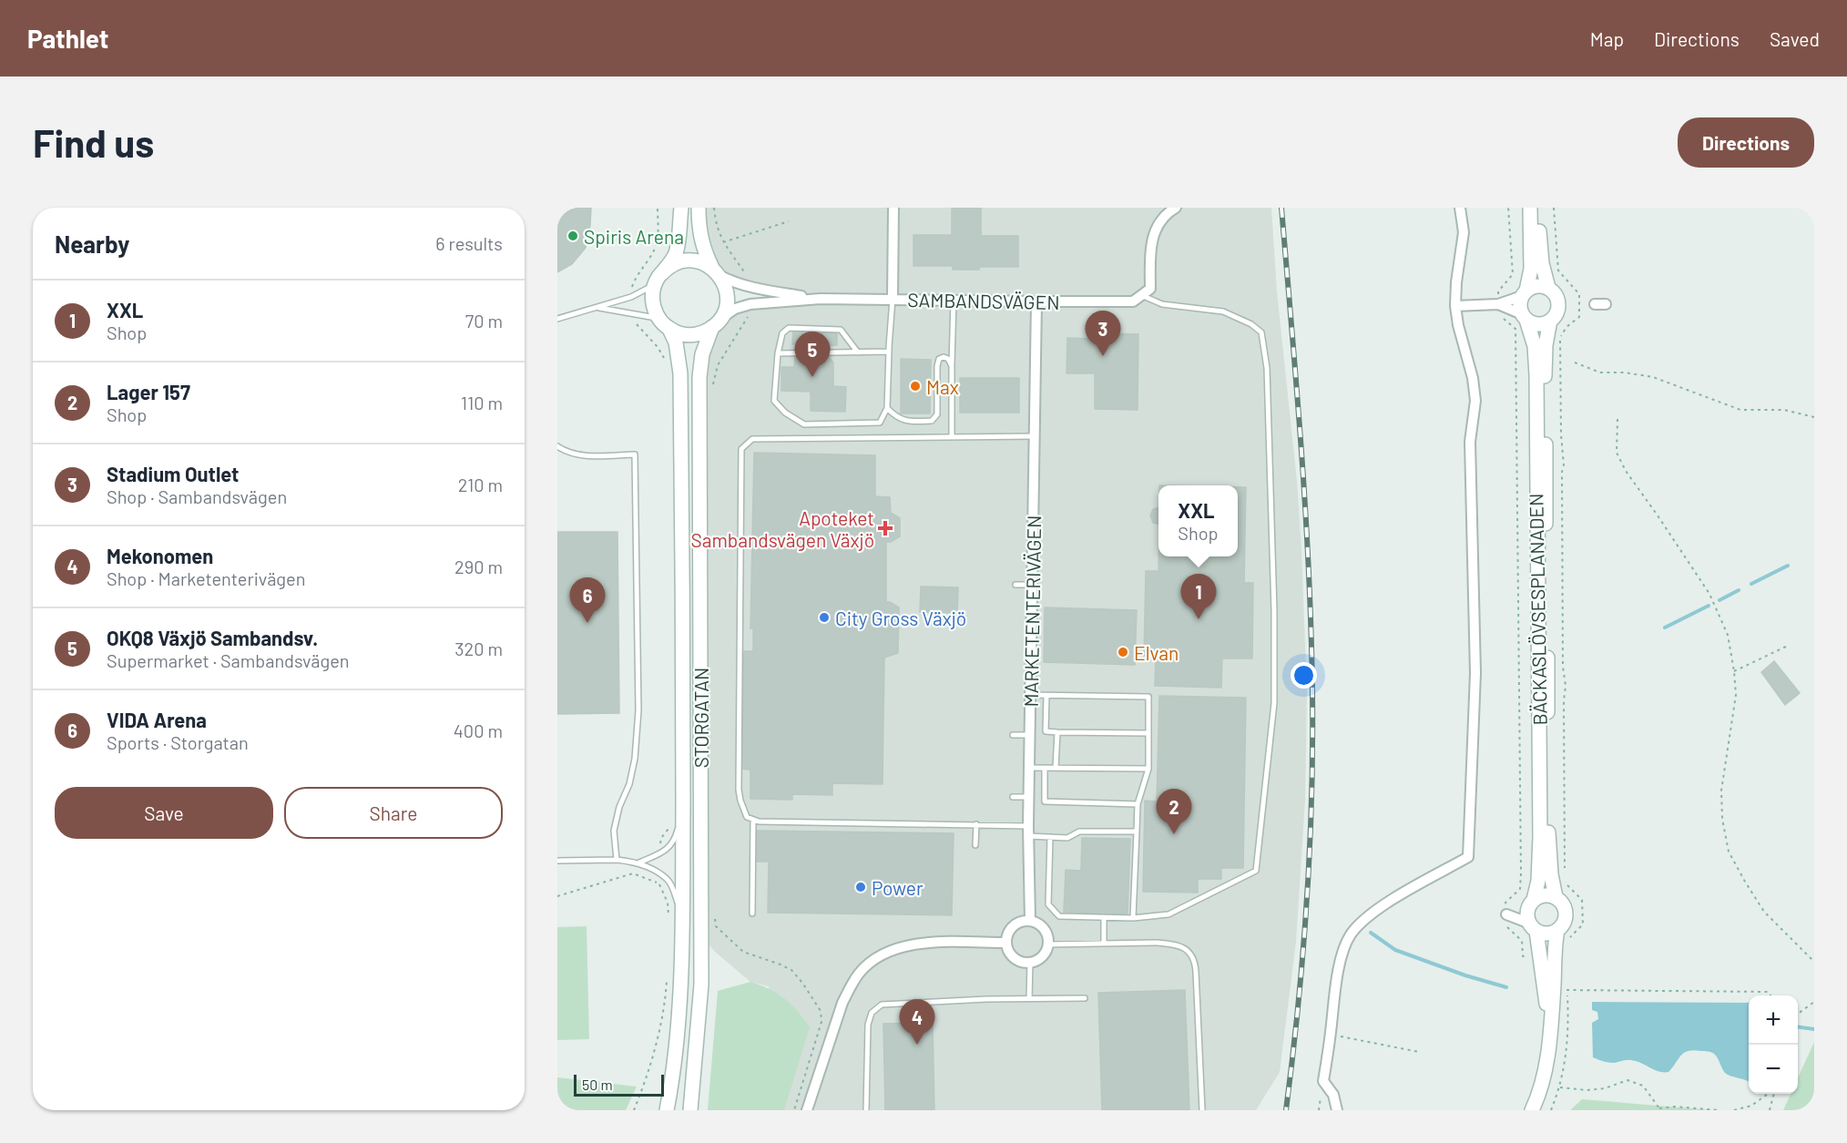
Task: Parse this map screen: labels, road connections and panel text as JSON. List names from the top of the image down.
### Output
{
  "streets": {
    "main road": ["BÄCKASLÖVSESPLANADEN", "STORGATAN"],
    "street": ["SAMBANDSVÄGEN", "MARKETENTERIVÄGEN"]
  },
  "crossings": [
    ["SAMBANDSVÄGEN", "MARKETENTERIVÄGEN"],
    ["SAMBANDSVÄGEN", "STORGATAN"]
  ],
  "places": {
    "other": [
      "Spiris Arena",
      "Max",
      "City Gross Växjö",
      "Elvan",
      "Power"
    ],
    "health": ["Apoteket Sambandsvägen Växjö"]
  },
  "scale_bar": "50 m",
  "page": {
    "header": "Pathlet",
    "nav": ["Map", "Directions", "Saved"],
    "buttons": [
      "Directions",
      ["Save", "Share"]
    ],
    "title": "Find us",
    "heading": ["Nearby", "6 results"],
    "list": [
      {
        "mark": "1",
        "name": "XXL",
        "note": "Shop",
        "value": "70 m"
      },
      {
        "mark": "2",
        "name": "Lager 157",
        "note": "Shop",
        "value": "110 m"
      },
      {
        "mark": "3",
        "name": "Stadium Outlet",
        "note": "Shop · Sambandsvägen",
        "value": "210 m"
      },
      {
        "mark": "4",
        "name": "Mekonomen",
        "note": "Shop · Marketenterivägen",
        "value": "290 m"
      },
      {
        "mark": "5",
        "name": "OKQ8 Växjö Sambandsv.",
        "note": "Supermarket · Sambandsvägen",
        "value": "320 m"
      },
      {
        "mark": "6",
        "name": "VIDA Arena",
        "note": "Sports · Storgatan",
        "value": "400 m"
      }
    ],
    "pins": [
      "3",
      "5",
      "1",
      "6",
      "2",
      "4"
    ],
    "popup": ["XXL", "Shop"],
    "map_buttons": ["+", "−"],
    "scale": "50 m"
  }
}
